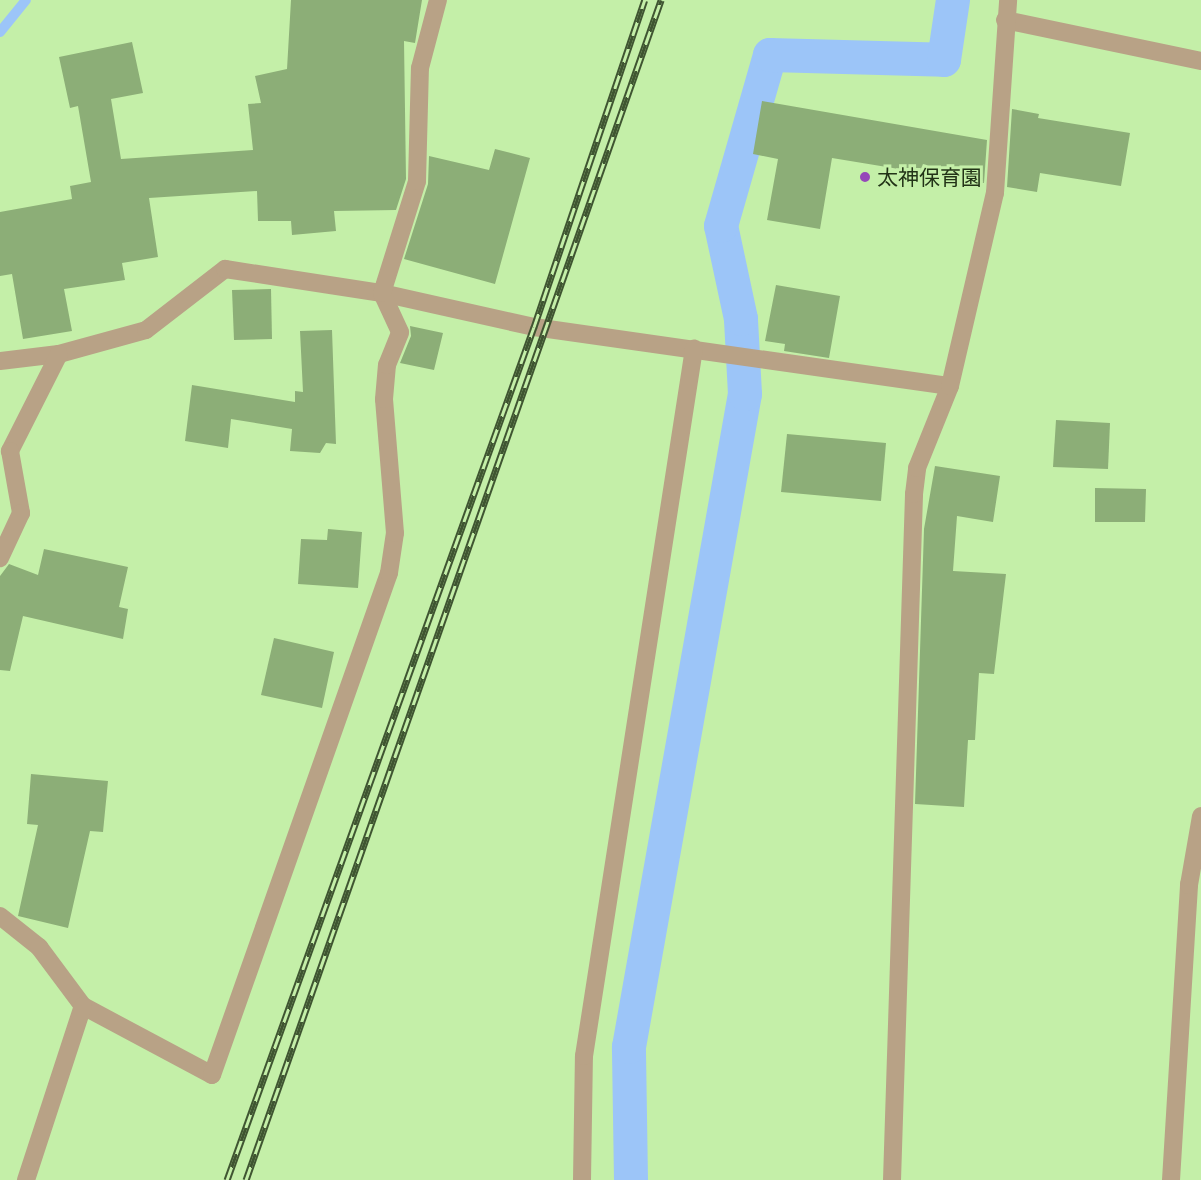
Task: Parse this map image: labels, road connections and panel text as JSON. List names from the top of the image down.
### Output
{
  "places": ["太神保育園"]
}
